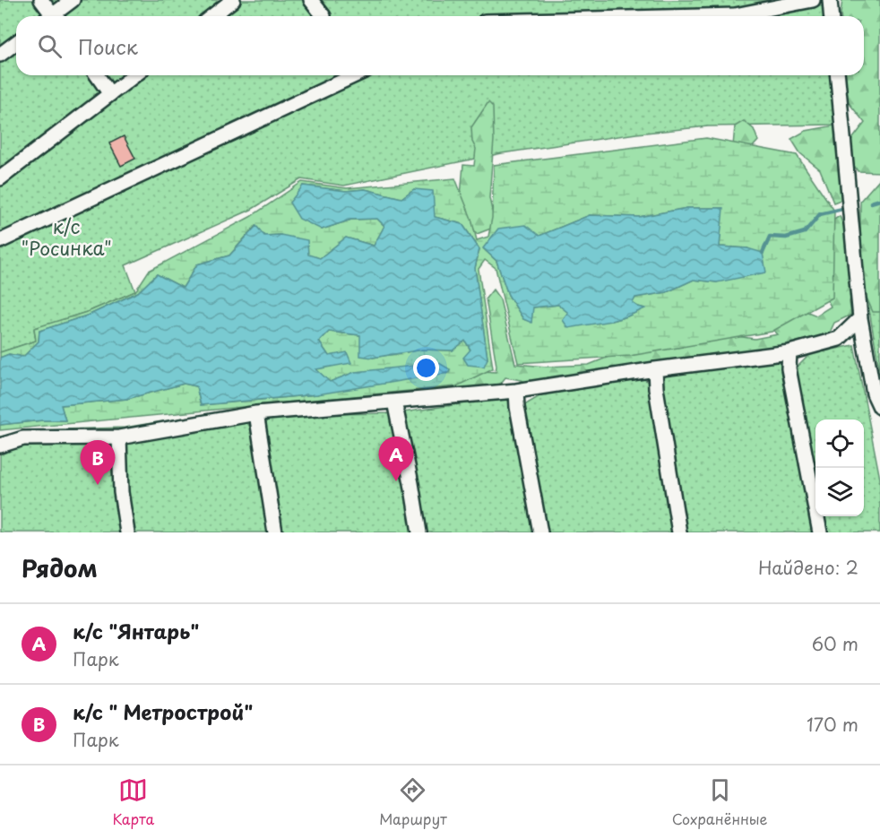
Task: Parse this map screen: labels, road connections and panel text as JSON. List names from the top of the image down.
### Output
{
  "parks": ["к/с \"Росинка\""],
  "page": {
    "search": "Поиск",
    "pins": ["A", "B"],
    "heading": ["Рядом", "Найдено: 2"],
    "list": [
      {
        "mark": "A",
        "name": "к/с \"Янтарь\"",
        "note": "Парк",
        "value": "60 m"
      },
      {
        "mark": "B",
        "name": "к/с \" Метрострой\"",
        "note": "Парк",
        "value": "170 m"
      }
    ],
    "nav": ["Карта", "Маршрут", "Сохранённые"]
  }
}
